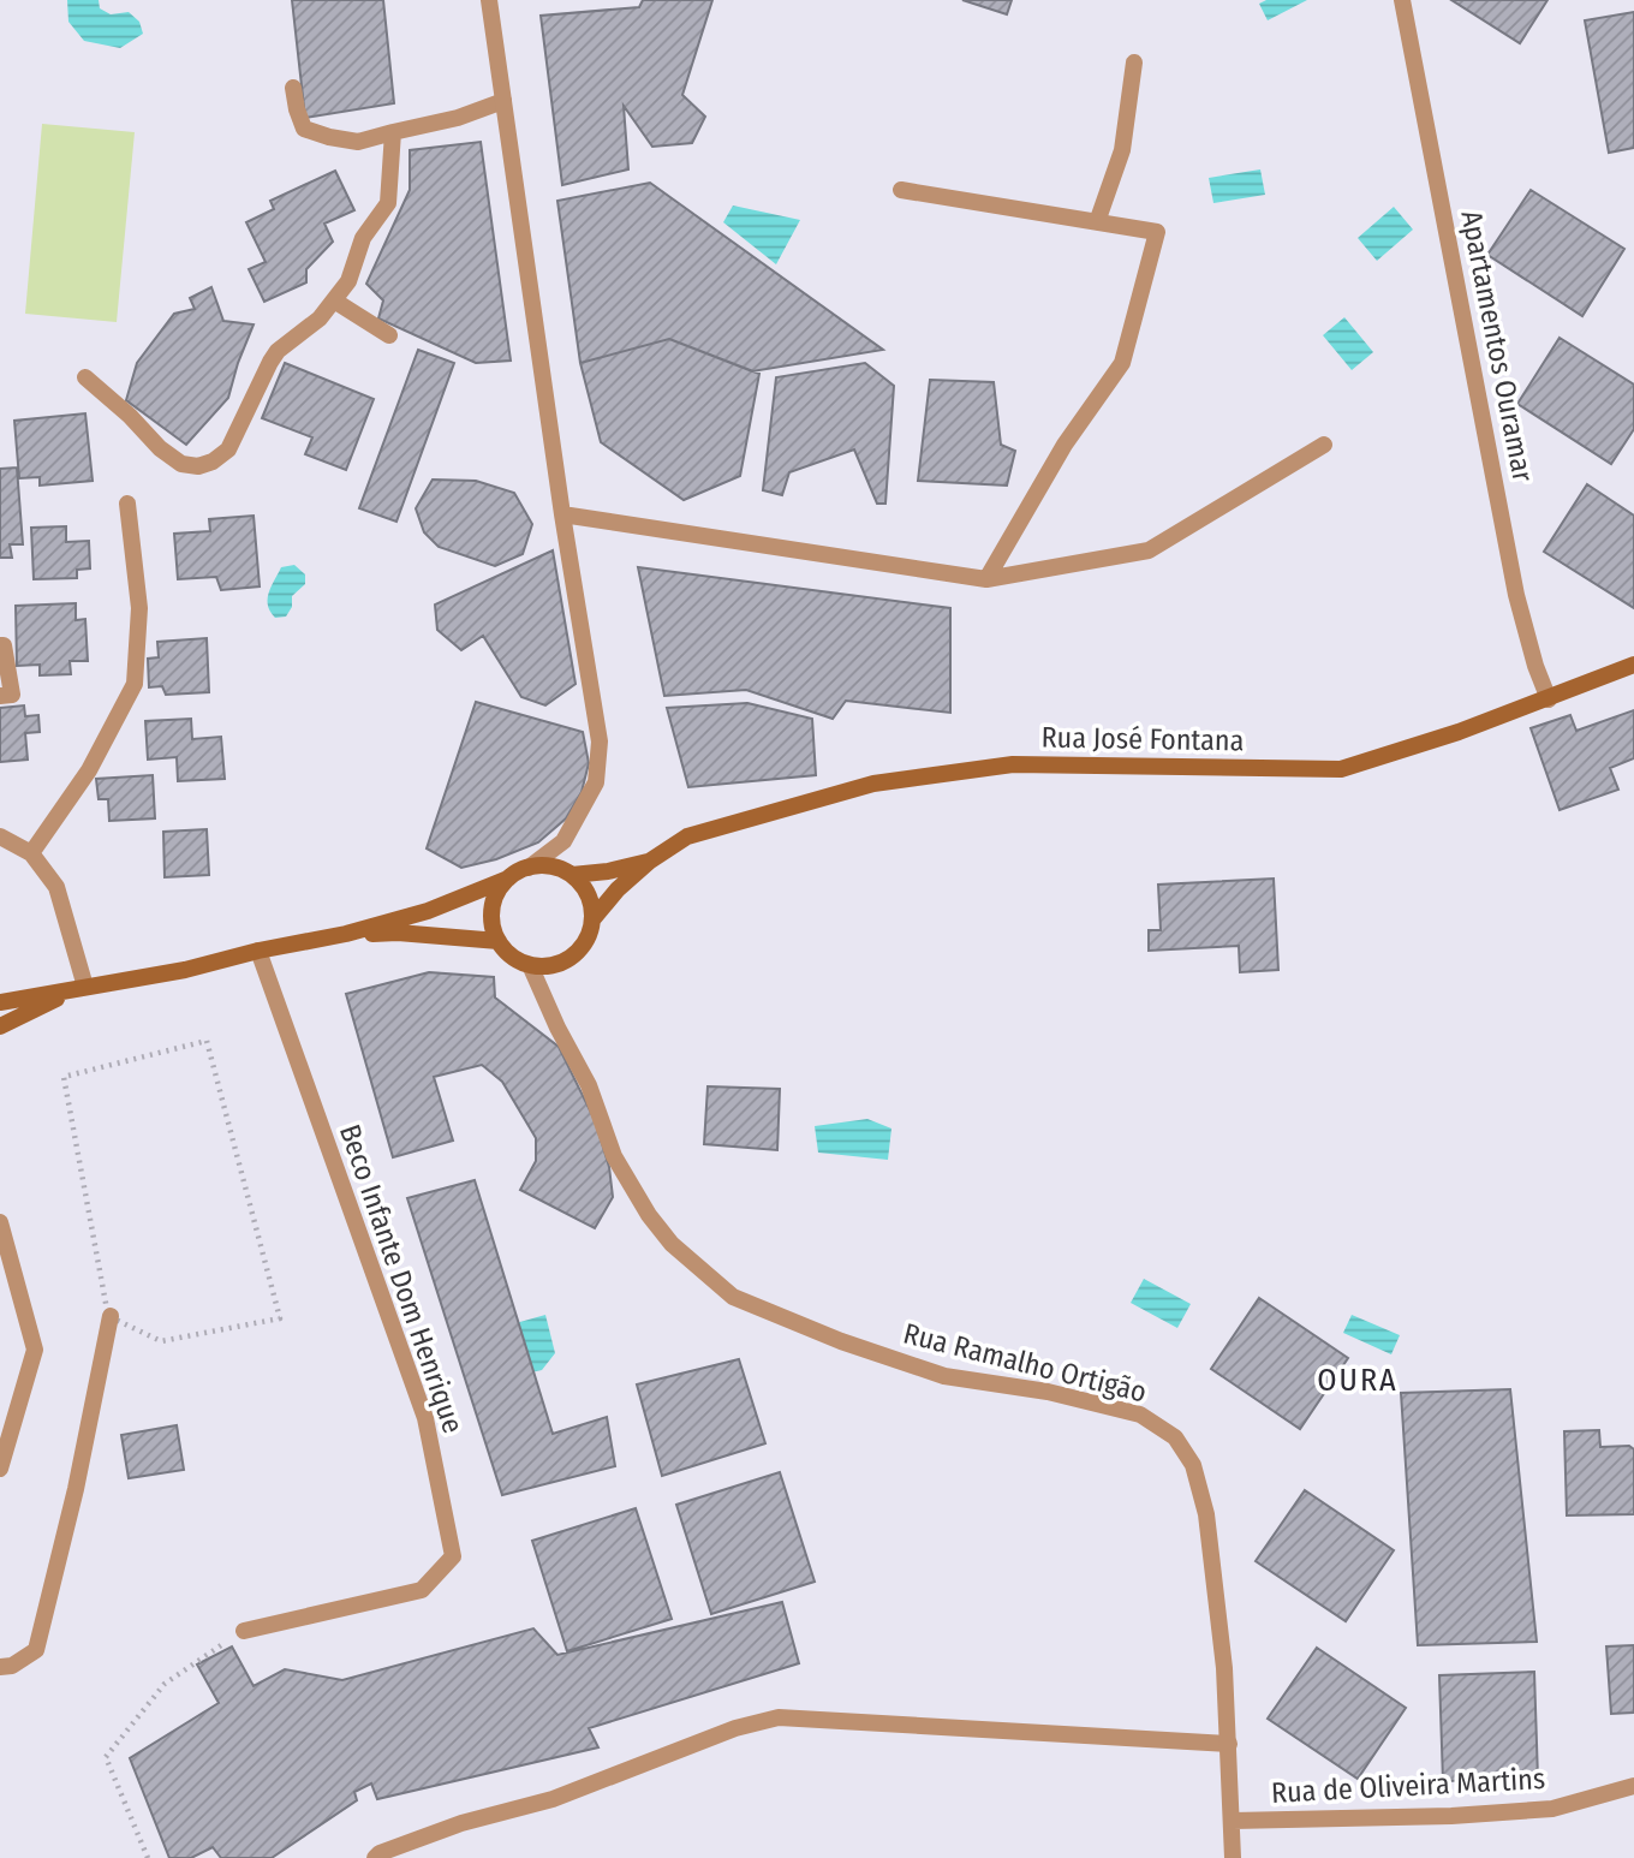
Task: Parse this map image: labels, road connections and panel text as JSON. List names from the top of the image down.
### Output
{
  "streets": {
    "street": [
      "Apartamentos Ouramar",
      "Rua José Fontana",
      "Beco Infante Dom Henrique",
      "Rua Ramalho Ortigão",
      "Rua de Oliveira Martins"
    ]
  },
  "crossings": [
    ["Apartamentos Ouramar", "Rua José Fontana"],
    ["Rua José Fontana", "Rua Ramalho Ortigão"],
    ["Rua Ramalho Ortigão", "Rua de Oliveira Martins"]
  ],
  "districts": ["OURA"]
}
